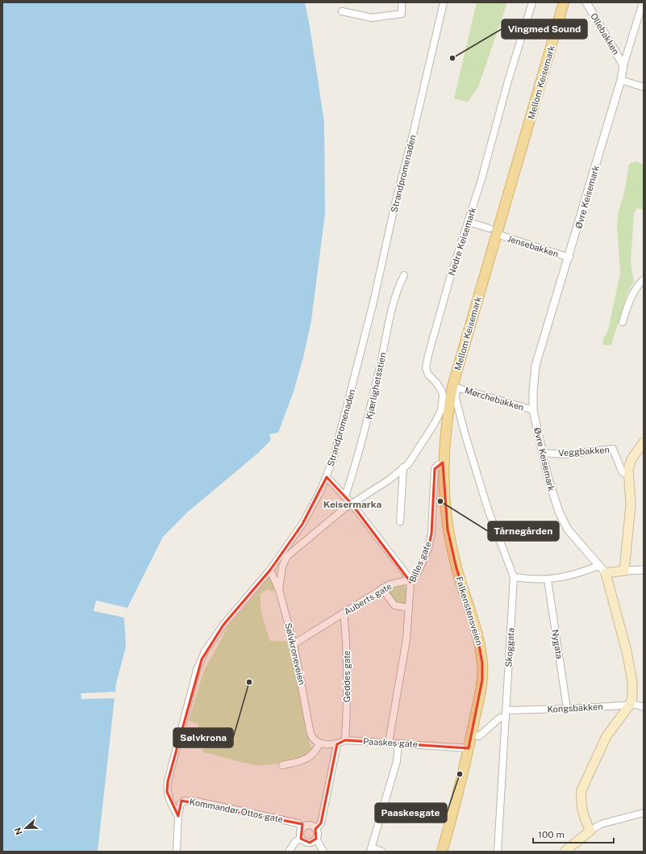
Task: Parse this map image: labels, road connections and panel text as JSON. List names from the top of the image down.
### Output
{
  "streets": {
    "main road": ["Mellom Keisemark", "Øvre Keisemark", "Falkenstensveien"],
    "street": [
      "Ollebakken",
      "Strandpromenaden",
      "Nedre Keisemark",
      "Jensebakken",
      "Kjærlighetsstien",
      "Mørchebakken",
      "Veggbakken",
      "Billes gate",
      "Auberts gate",
      "Nygata",
      "Skoggata",
      "Sølvkroneveien",
      "Geddes gate",
      "Kongsbakken",
      "Paaskes gate",
      "Kommandør Ottos gate"
    ]
  },
  "crossings": [
    ["Ollebakken", "Øvre Keisemark"],
    ["Mellom Keisemark", "Jensebakken"],
    ["Mellom Keisemark", "Mørchebakken"],
    ["Mellom Keisemark", "Falkenstensveien"],
    ["Mellom Keisemark", "Skoggata"],
    ["Strandpromenaden", "Sølvkroneveien"],
    ["Strandpromenaden", "Kommandør Ottos gate"],
    ["Øvre Keisemark", "Jensebakken"],
    ["Øvre Keisemark", "Mørchebakken"],
    ["Øvre Keisemark", "Veggbakken"],
    ["Øvre Keisemark", "Kongsbakken"],
    ["Nedre Keisemark", "Jensebakken"],
    ["Nedre Keisemark", "Sølvkroneveien"],
    ["Mørchebakken", "Falkenstensveien"],
    ["Billes gate", "Auberts gate"],
    ["Billes gate", "Falkenstensveien"],
    ["Billes gate", "Paaskes gate"],
    ["Auberts gate", "Sølvkroneveien"],
    ["Auberts gate", "Geddes gate"],
    ["Falkenstensveien", "Paaskes gate"],
    ["Nygata", "Kongsbakken"],
    ["Skoggata", "Kongsbakken"],
    ["Sølvkroneveien", "Paaskes gate"],
    ["Geddes gate", "Paaskes gate"]
  ],
  "districts": ["Keisermarka"],
  "places": [
    "Vingmed Sound",
    "Tårnegården",
    "Sølvkrona",
    "Paaskesgate"
  ],
  "scale_bar": "100 m",
  "north": "left"
}
